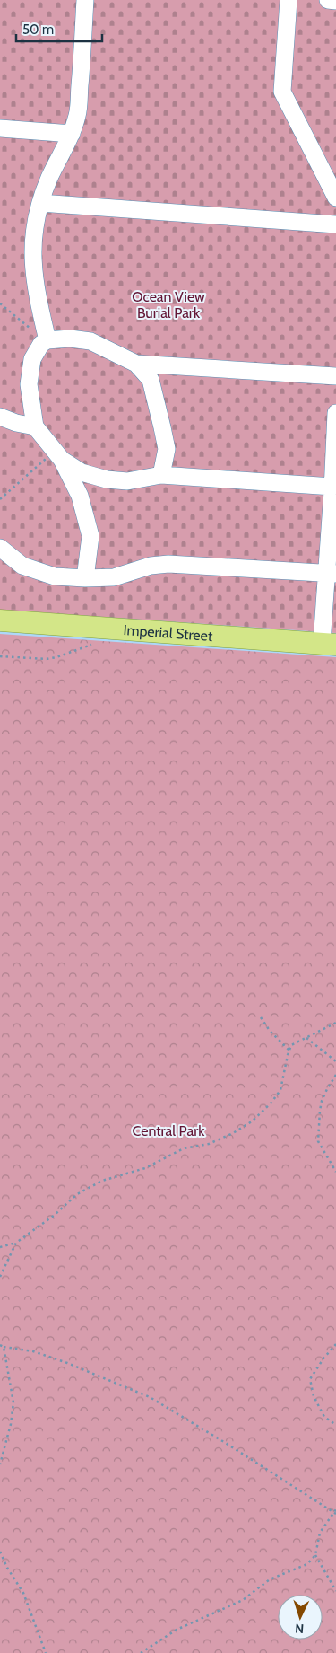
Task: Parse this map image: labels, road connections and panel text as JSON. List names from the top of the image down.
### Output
{
  "streets": {
    "main road": ["Imperial Street"]
  },
  "parks": ["Ocean View Burial Park", "Central Park"],
  "scale_bar": "50 m",
  "north": "bottom"
}
